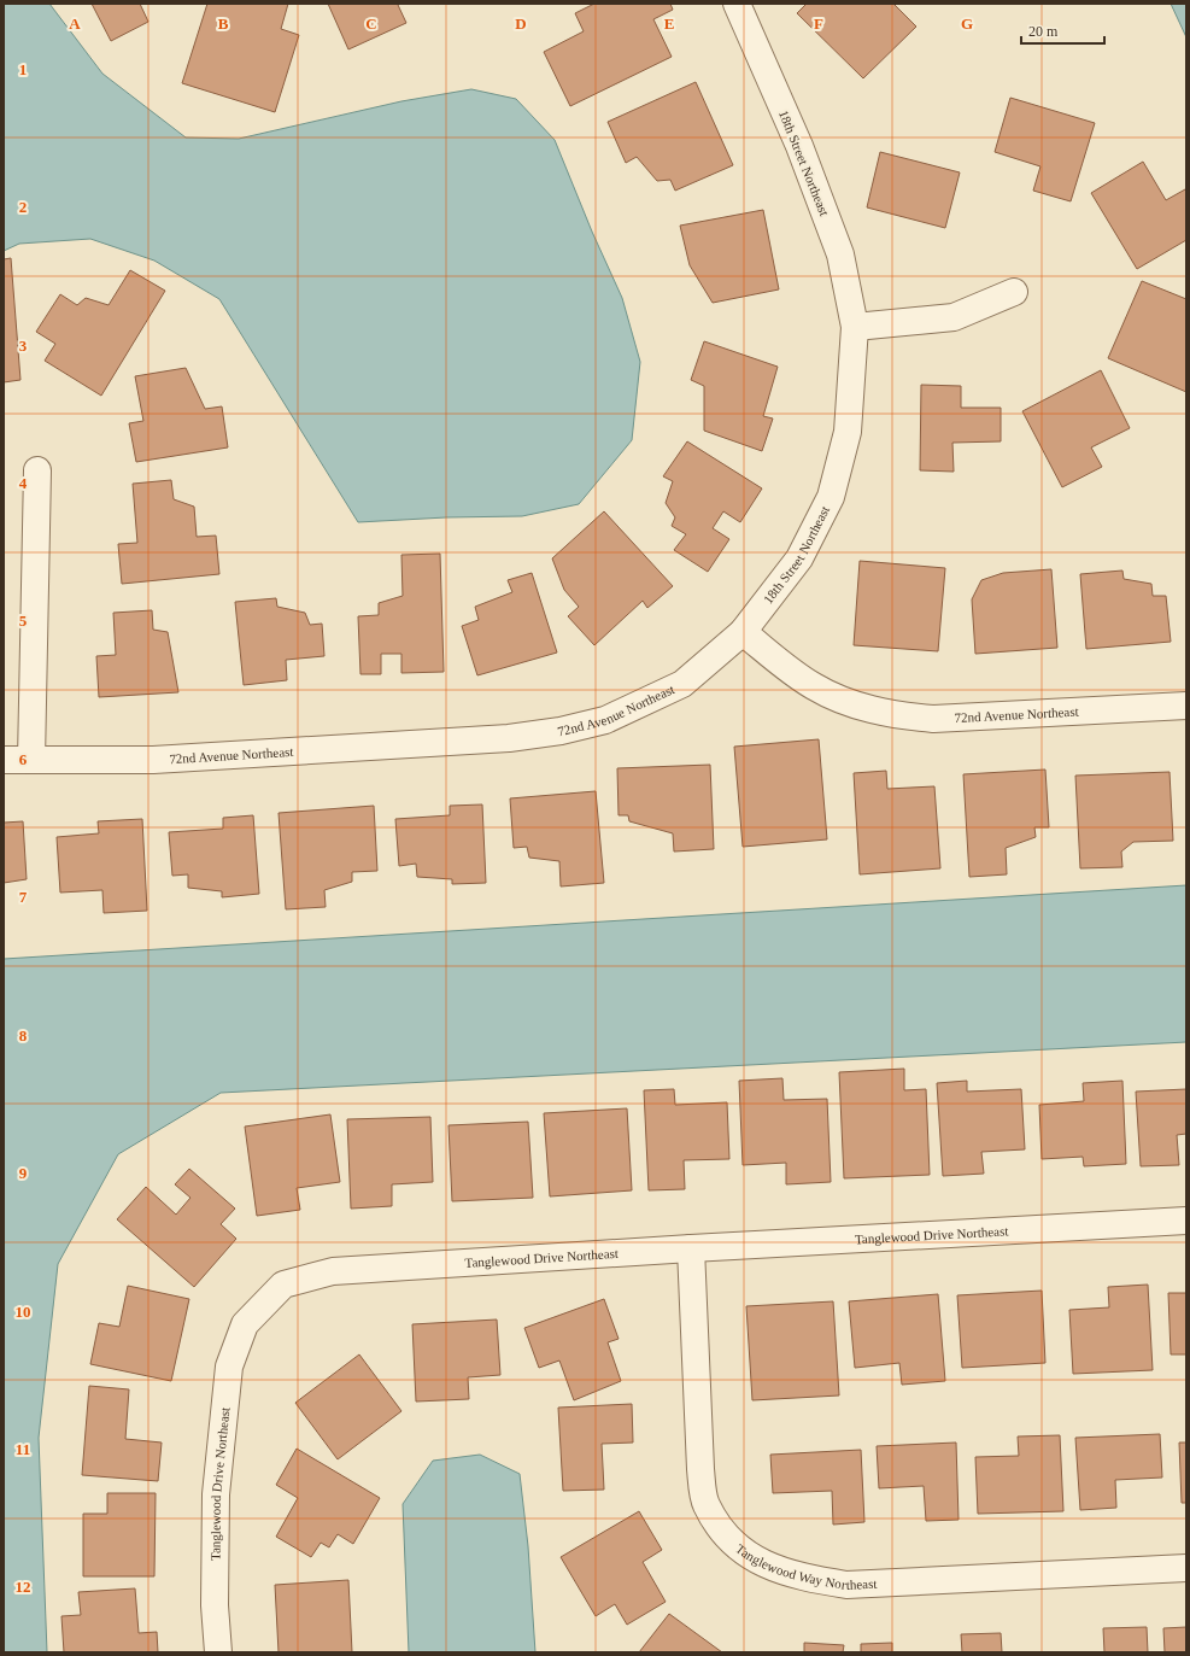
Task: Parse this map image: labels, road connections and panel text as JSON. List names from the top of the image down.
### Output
{
  "streets": {
    "street": [
      "18th Street Northeast",
      "72nd Avenue Northeast",
      "Tanglewood Drive Northeast",
      "Tanglewood Way Northeast"
    ]
  },
  "crossings": [
    ["18th Street Northeast", "72nd Avenue Northeast"],
    ["Tanglewood Drive Northeast", "Tanglewood Way Northeast"]
  ],
  "scale_bar": "20 m",
  "grid": {
    "columns": [
      "A",
      "B",
      "C",
      "D",
      "E",
      "F",
      "G"
    ],
    "rows": [
      "1",
      "2",
      "3",
      "4",
      "5",
      "6",
      "7",
      "8",
      "9",
      "10",
      "11",
      "12"
    ]
  }
}
